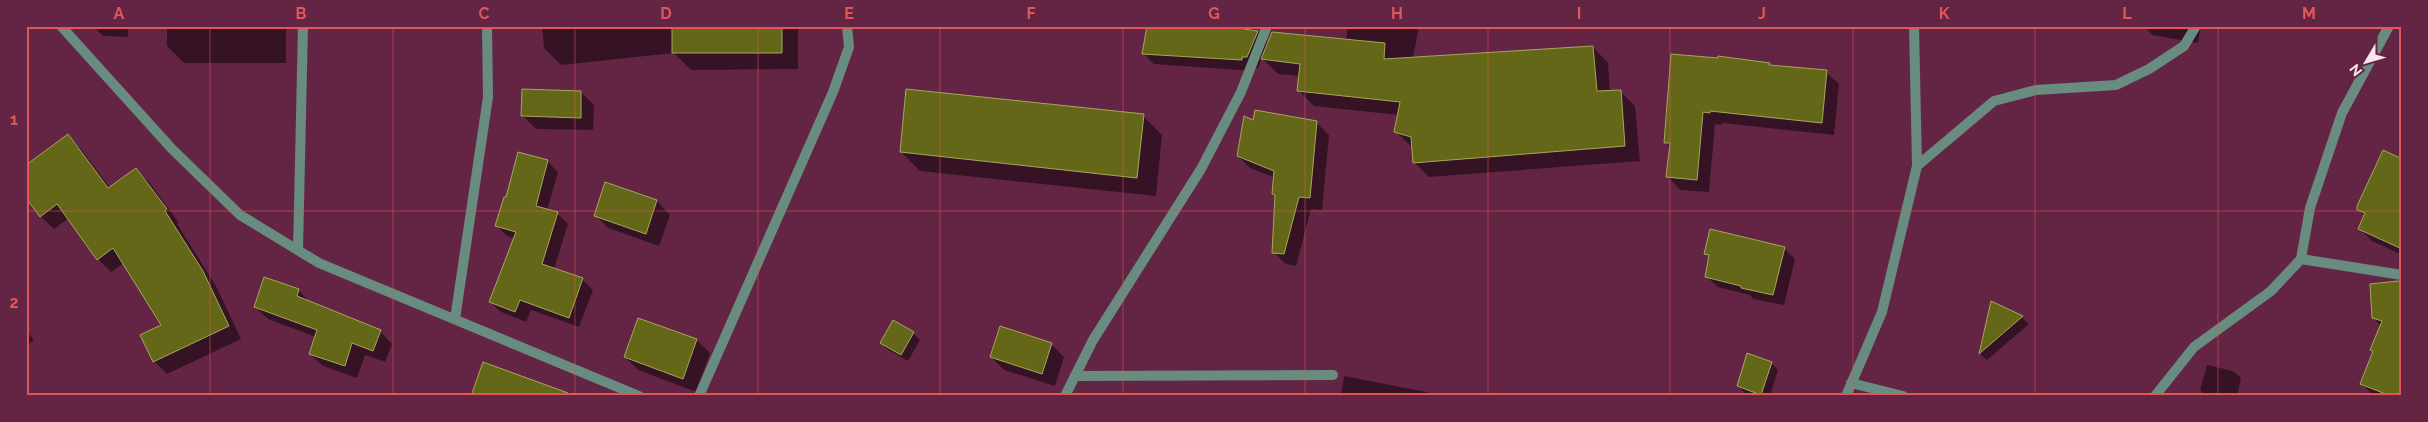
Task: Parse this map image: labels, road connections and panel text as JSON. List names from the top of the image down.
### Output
{
  "north": "bottom left",
  "grid": {
    "columns": [
      "A",
      "B",
      "C",
      "D",
      "E",
      "F",
      "G",
      "H",
      "I",
      "J",
      "K",
      "L",
      "M"
    ],
    "rows": ["1", "2"]
  }
}
